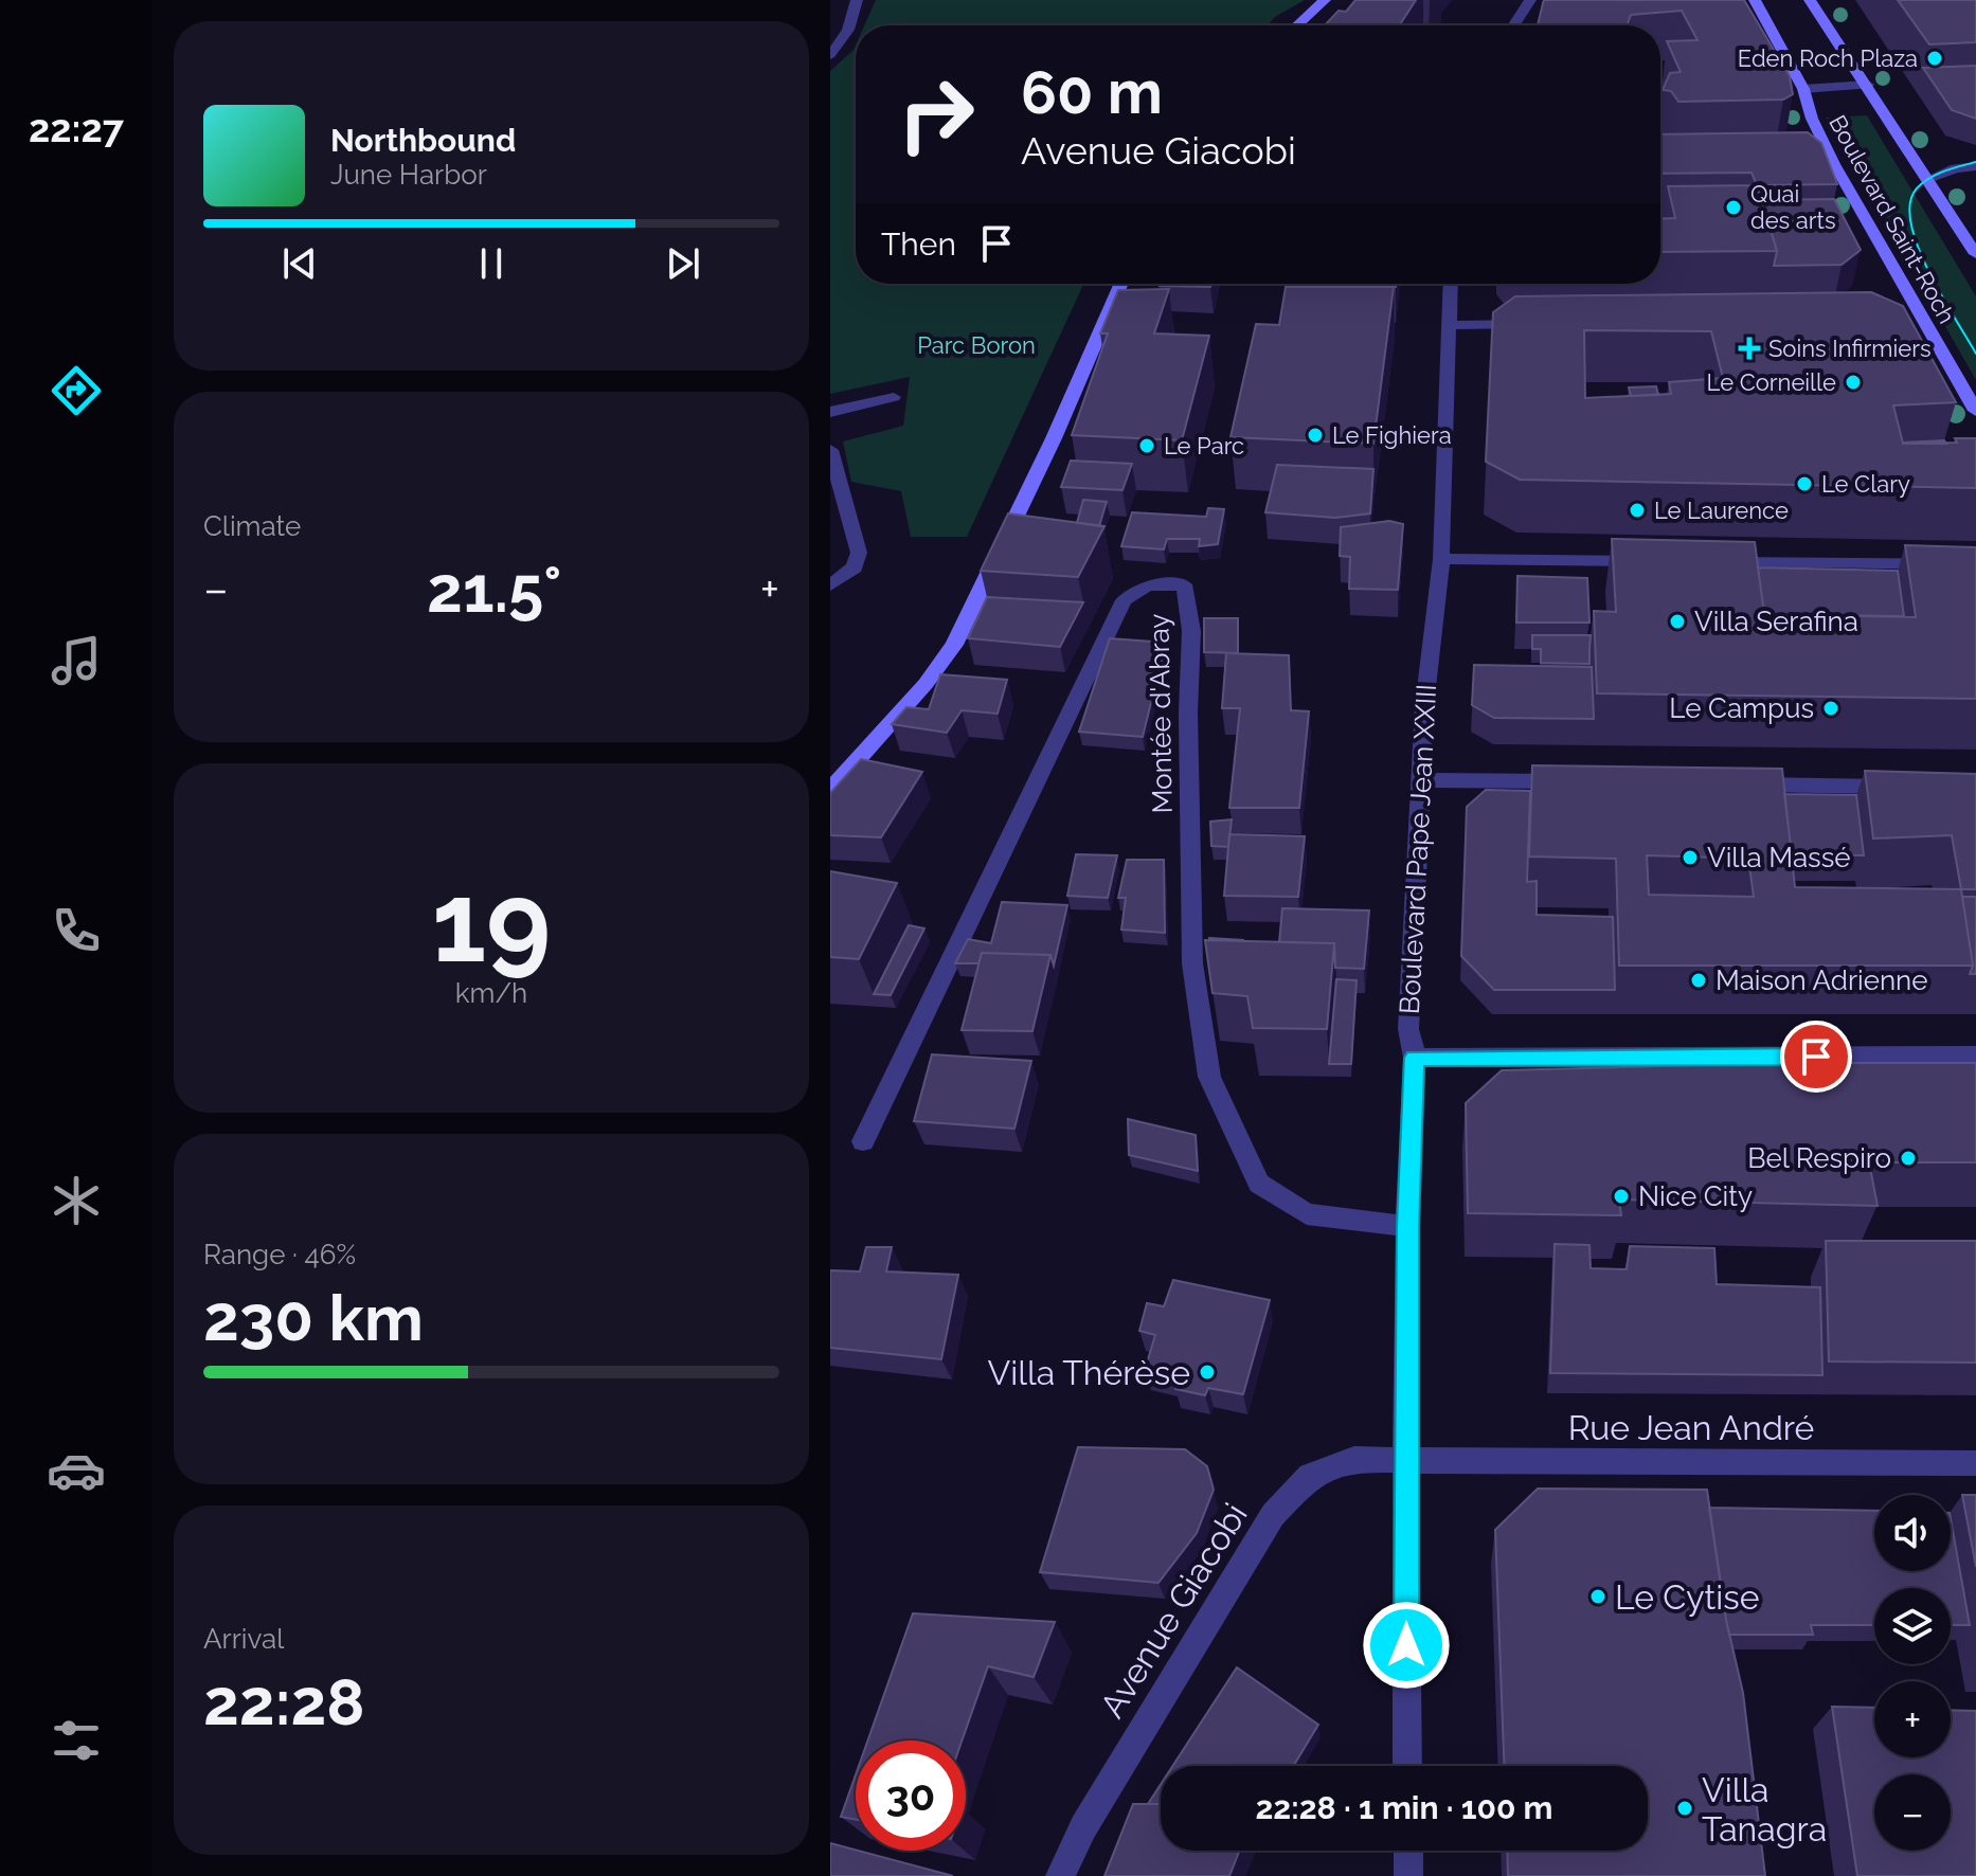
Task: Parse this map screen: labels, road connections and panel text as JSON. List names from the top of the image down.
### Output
{
  "streets": {
    "main road": ["Boulevard Saint-Roch"],
    "street": [
      "Montée d'Abray",
      "Boulevard Pape Jean XXIII",
      "Rue Jean André",
      "Avenue Giacobi"
    ]
  },
  "crossings": [
    ["Montée d'Abray", "Boulevard Pape Jean XXIII"],
    ["Boulevard Pape Jean XXIII", "Rue Jean André"],
    ["Boulevard Pape Jean XXIII", "Avenue Giacobi"],
    ["Rue Jean André", "Avenue Giacobi"]
  ],
  "parks": ["Parc Boron"],
  "places": {
    "other": [
      "Eden Roch Plaza",
      "Quai des arts",
      "Le Corneille",
      "Le Fighiera",
      "Le Parc",
      "Le Clary",
      "Le Laurence",
      "Villa Serafina",
      "Le Campus",
      "Villa Massé",
      "Maison Adrienne",
      "Bel Respiro",
      "Nice City",
      "Villa Thérèse",
      "Le Cytise",
      "Villa Tanagra"
    ],
    "health": ["Soins Infirmiers"]
  },
  "page": {
    "tabs": "22:27",
    "turn": ["60 m", "Avenue Giacobi"],
    "song": ["Northbound", "June Harbor"],
    "then": "Then",
    "tile": [
      "Climate",
      ["19", "km/h"],
      ["Range · 46%", "230 km"],
      ["Arrival", "22:28"]
    ],
    "heat": ["−", "21.5°", "+"],
    "map_buttons": ["+", "−"],
    "limit": "30",
    "trip": "22:28 · 1 min · 100 m"
  }
}
